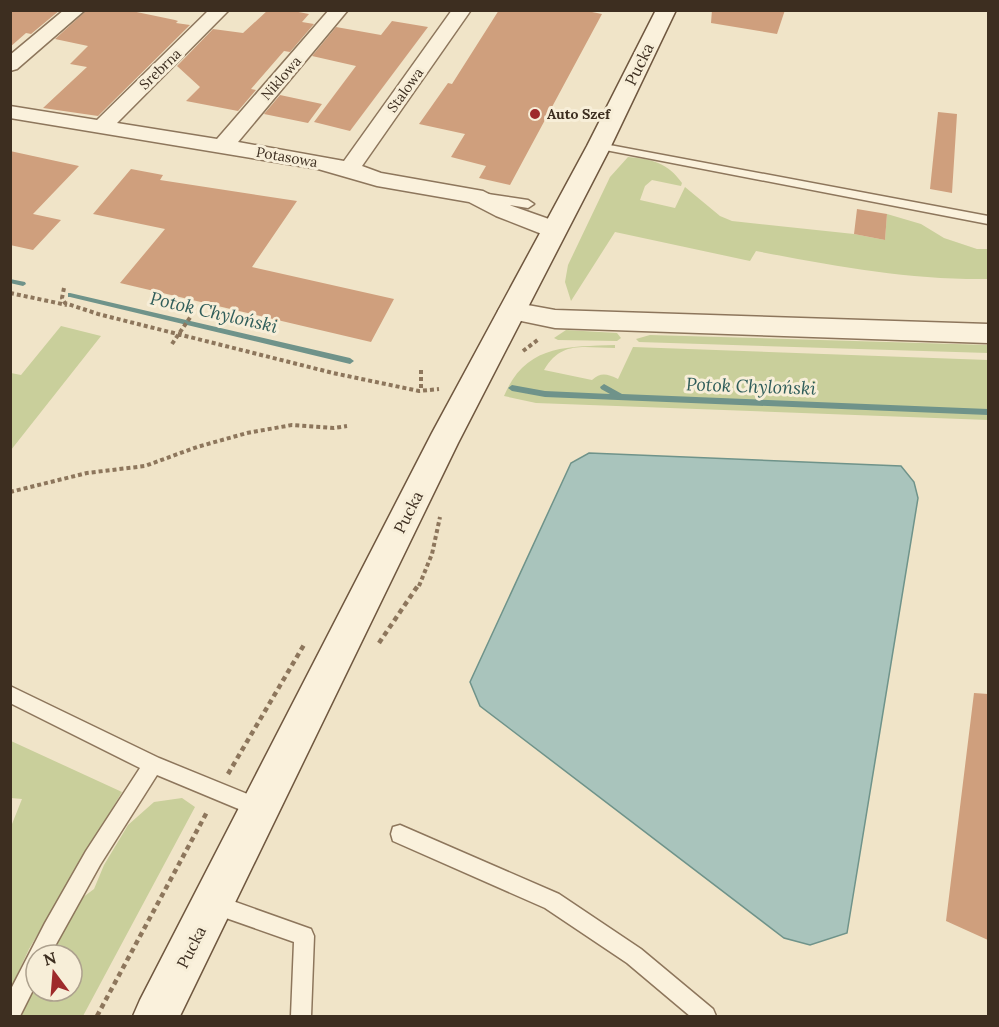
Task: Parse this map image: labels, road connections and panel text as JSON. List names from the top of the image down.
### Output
{
  "streets": {
    "street": [
      "Pucka",
      "Srebrna",
      "Niklowa",
      "Stalowa",
      "Potasowa"
    ]
  },
  "crossings": [
    ["Pucka", "Potasowa"],
    ["Srebrna", "Potasowa"],
    ["Niklowa", "Potasowa"],
    ["Stalowa", "Potasowa"]
  ],
  "water": ["Potok Chyloński"],
  "places": ["Auto Szef"],
  "north": "top"
}
